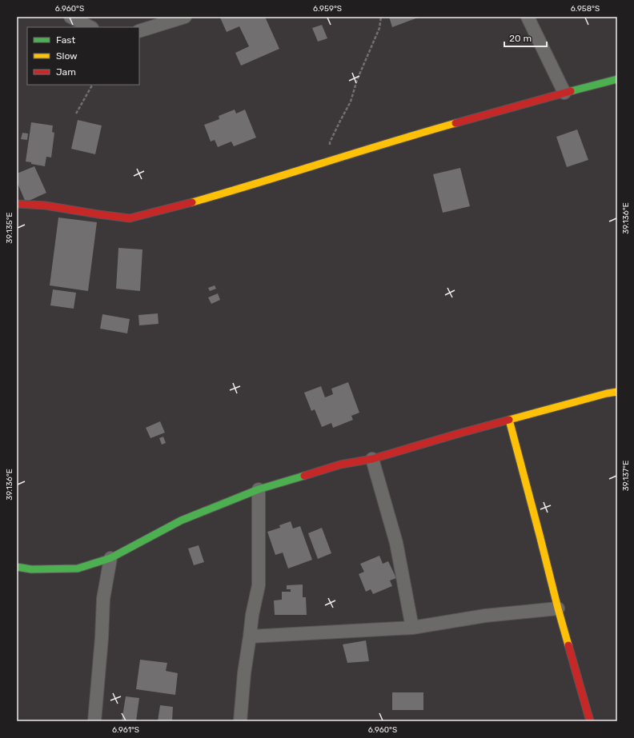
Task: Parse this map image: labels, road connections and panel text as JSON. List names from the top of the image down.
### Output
{
  "legend": ["Fast", "Slow", "Jam"],
  "scale_bar": "20 m",
  "coordinates": [
    "6.960°S",
    "6.959°S",
    "6.958°S",
    "39.136°E",
    "39.135°E",
    "39.137°E",
    "6.961°S"
  ]
}
